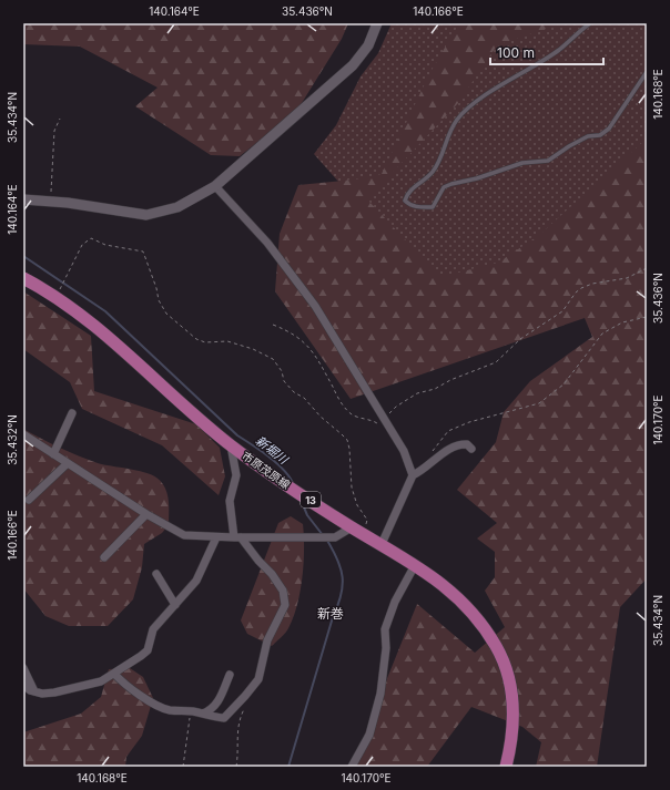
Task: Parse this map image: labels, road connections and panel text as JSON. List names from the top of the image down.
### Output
{
  "streets": {
    "main road": ["市原茂原線", "13"]
  },
  "districts": ["新巻"],
  "water": ["新堀川"],
  "scale_bar": "100 m",
  "coordinates": [
    "140.164°E",
    "35.436°N",
    "140.166°E",
    "140.168°E",
    "35.434°N",
    "140.170°E",
    "35.432°N"
  ]
}
